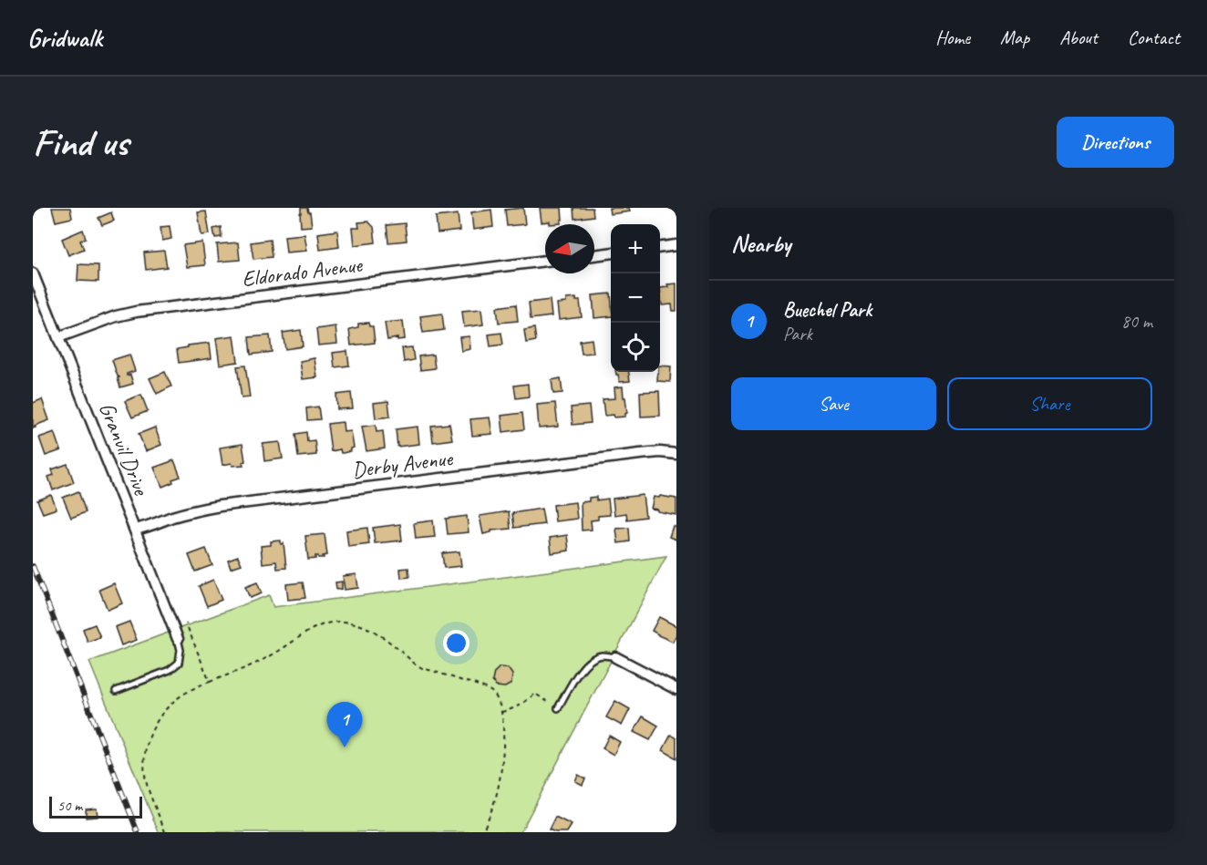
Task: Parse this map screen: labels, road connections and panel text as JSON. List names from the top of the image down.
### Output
{
  "streets": {
    "street": ["Eldorado Avenue", "Granvil Drive", "Derby Avenue"]
  },
  "crossings": [
    ["Eldorado Avenue", "Granvil Drive"],
    ["Granvil Drive", "Derby Avenue"]
  ],
  "scale_bar": "50 m",
  "north": "left",
  "page": {
    "header": "Gridwalk",
    "nav": [
      "Home",
      "Map",
      "About",
      "Contact"
    ],
    "buttons": [
      "Directions",
      ["Save", "Share"]
    ],
    "title": "Find us",
    "heading": "Nearby",
    "map_buttons": ["+", "−"],
    "list": [
      {
        "mark": "1",
        "name": "Buechel Park",
        "note": "Park",
        "value": "80 m"
      }
    ],
    "pins": "1",
    "scale": "50 m"
  }
}
